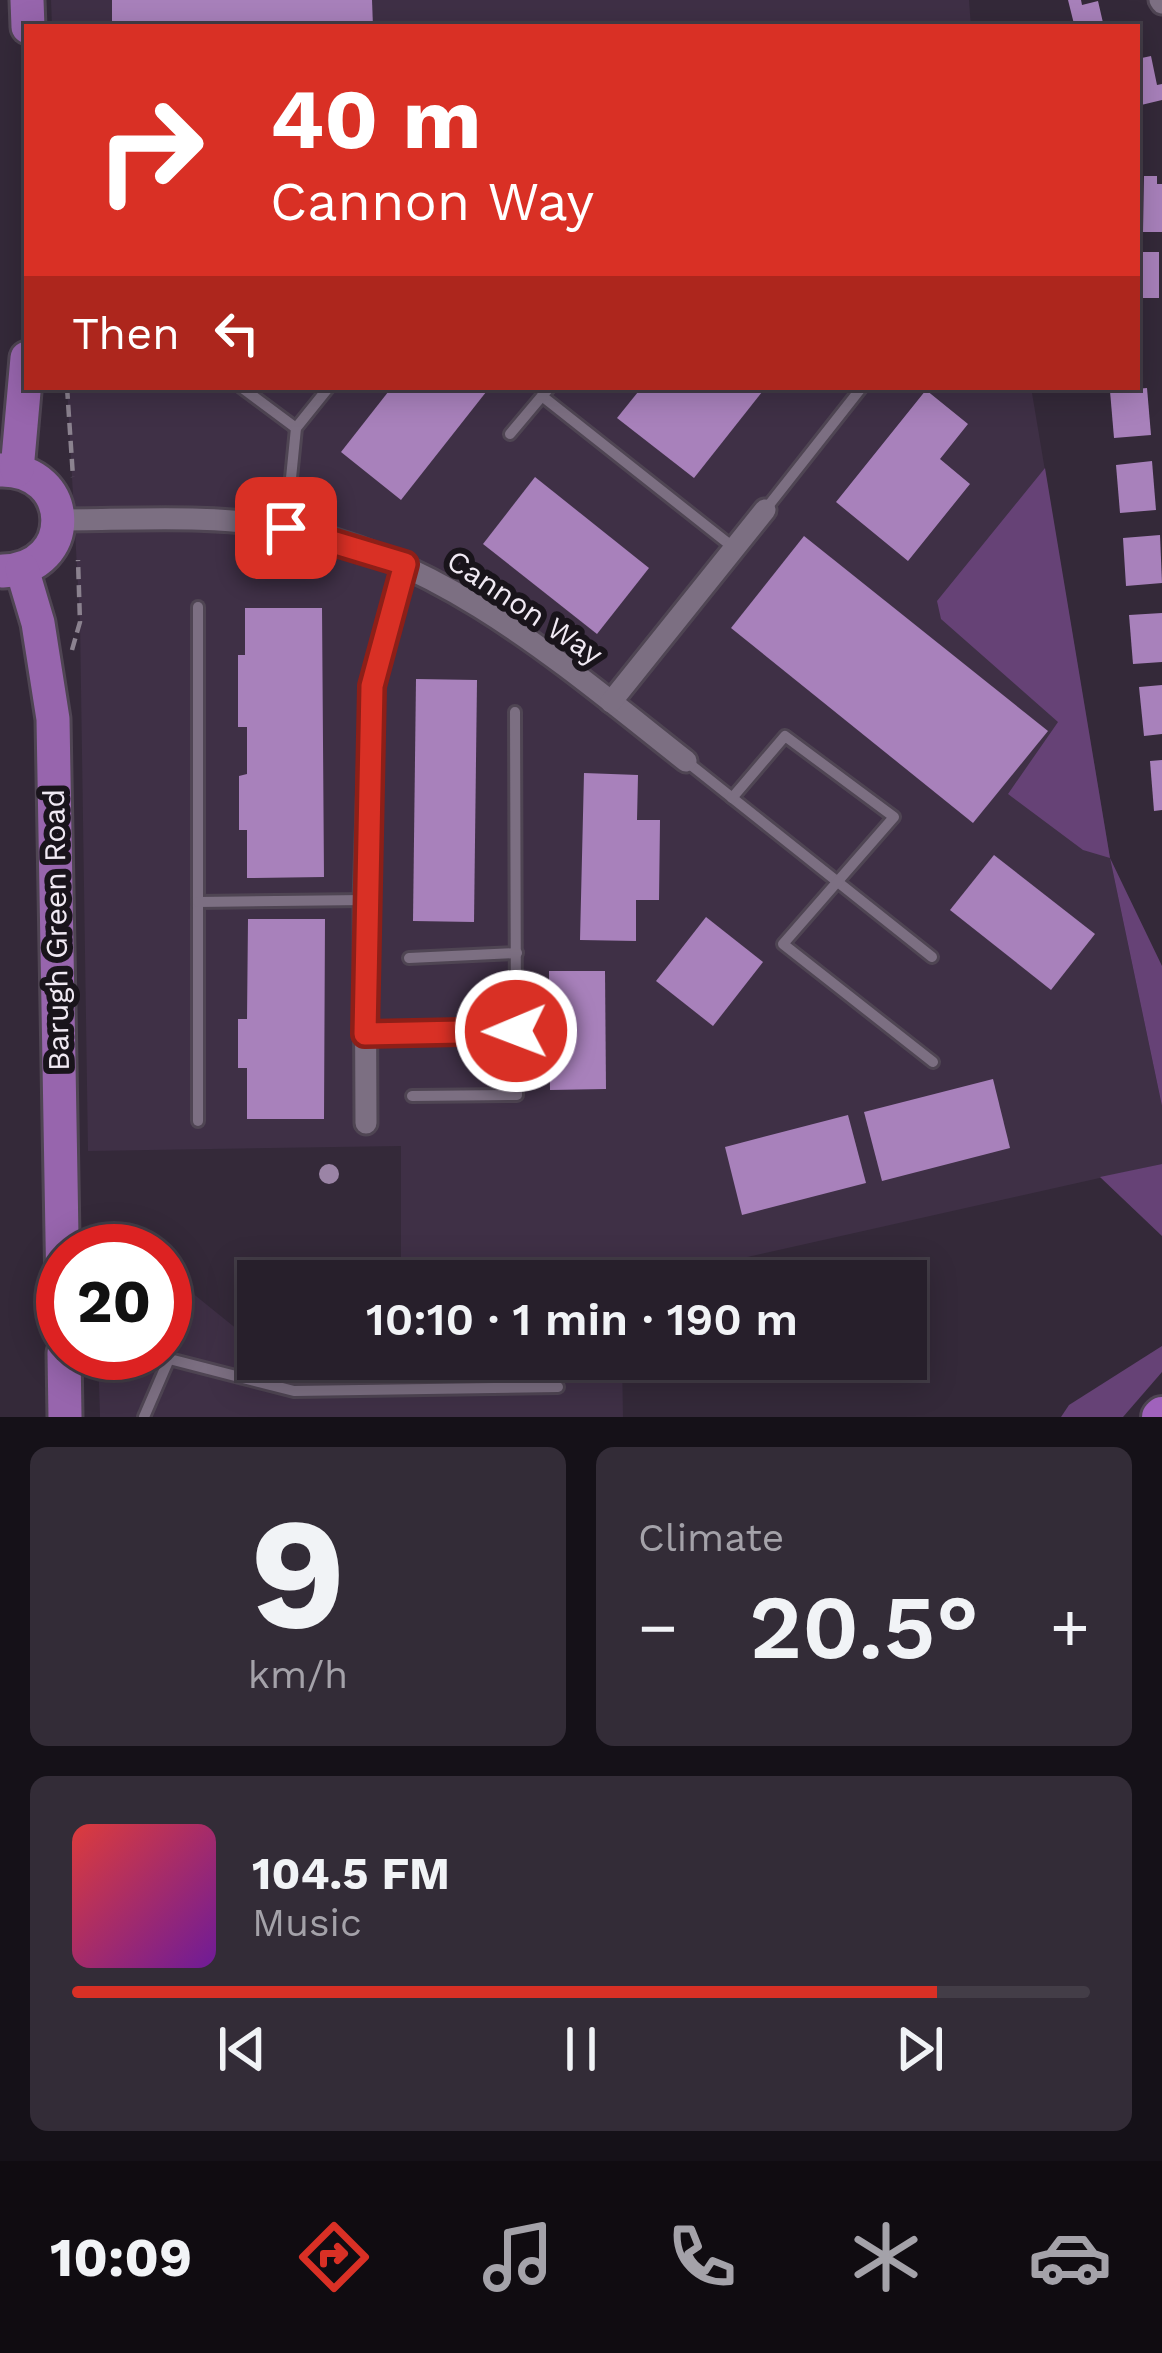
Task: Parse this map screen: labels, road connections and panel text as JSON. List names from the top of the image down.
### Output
{
  "streets": {
    "main road": ["Barugh Green Road"],
    "street": ["Cannon Way"]
  },
  "crossings": [
    ["Cannon Way", "Barugh Green Road"]
  ],
  "page": {
    "turn": ["40 m", "Cannon Way"],
    "then": "Then",
    "limit": "20",
    "trip": "10:10 · 1 min · 190 m",
    "tile": [
      ["9", "km/h"],
      "Climate"
    ],
    "heat": ["−", "20.5°", "+"],
    "song": ["104.5 FM", "Music"],
    "tabs": "10:09"
  }
}
